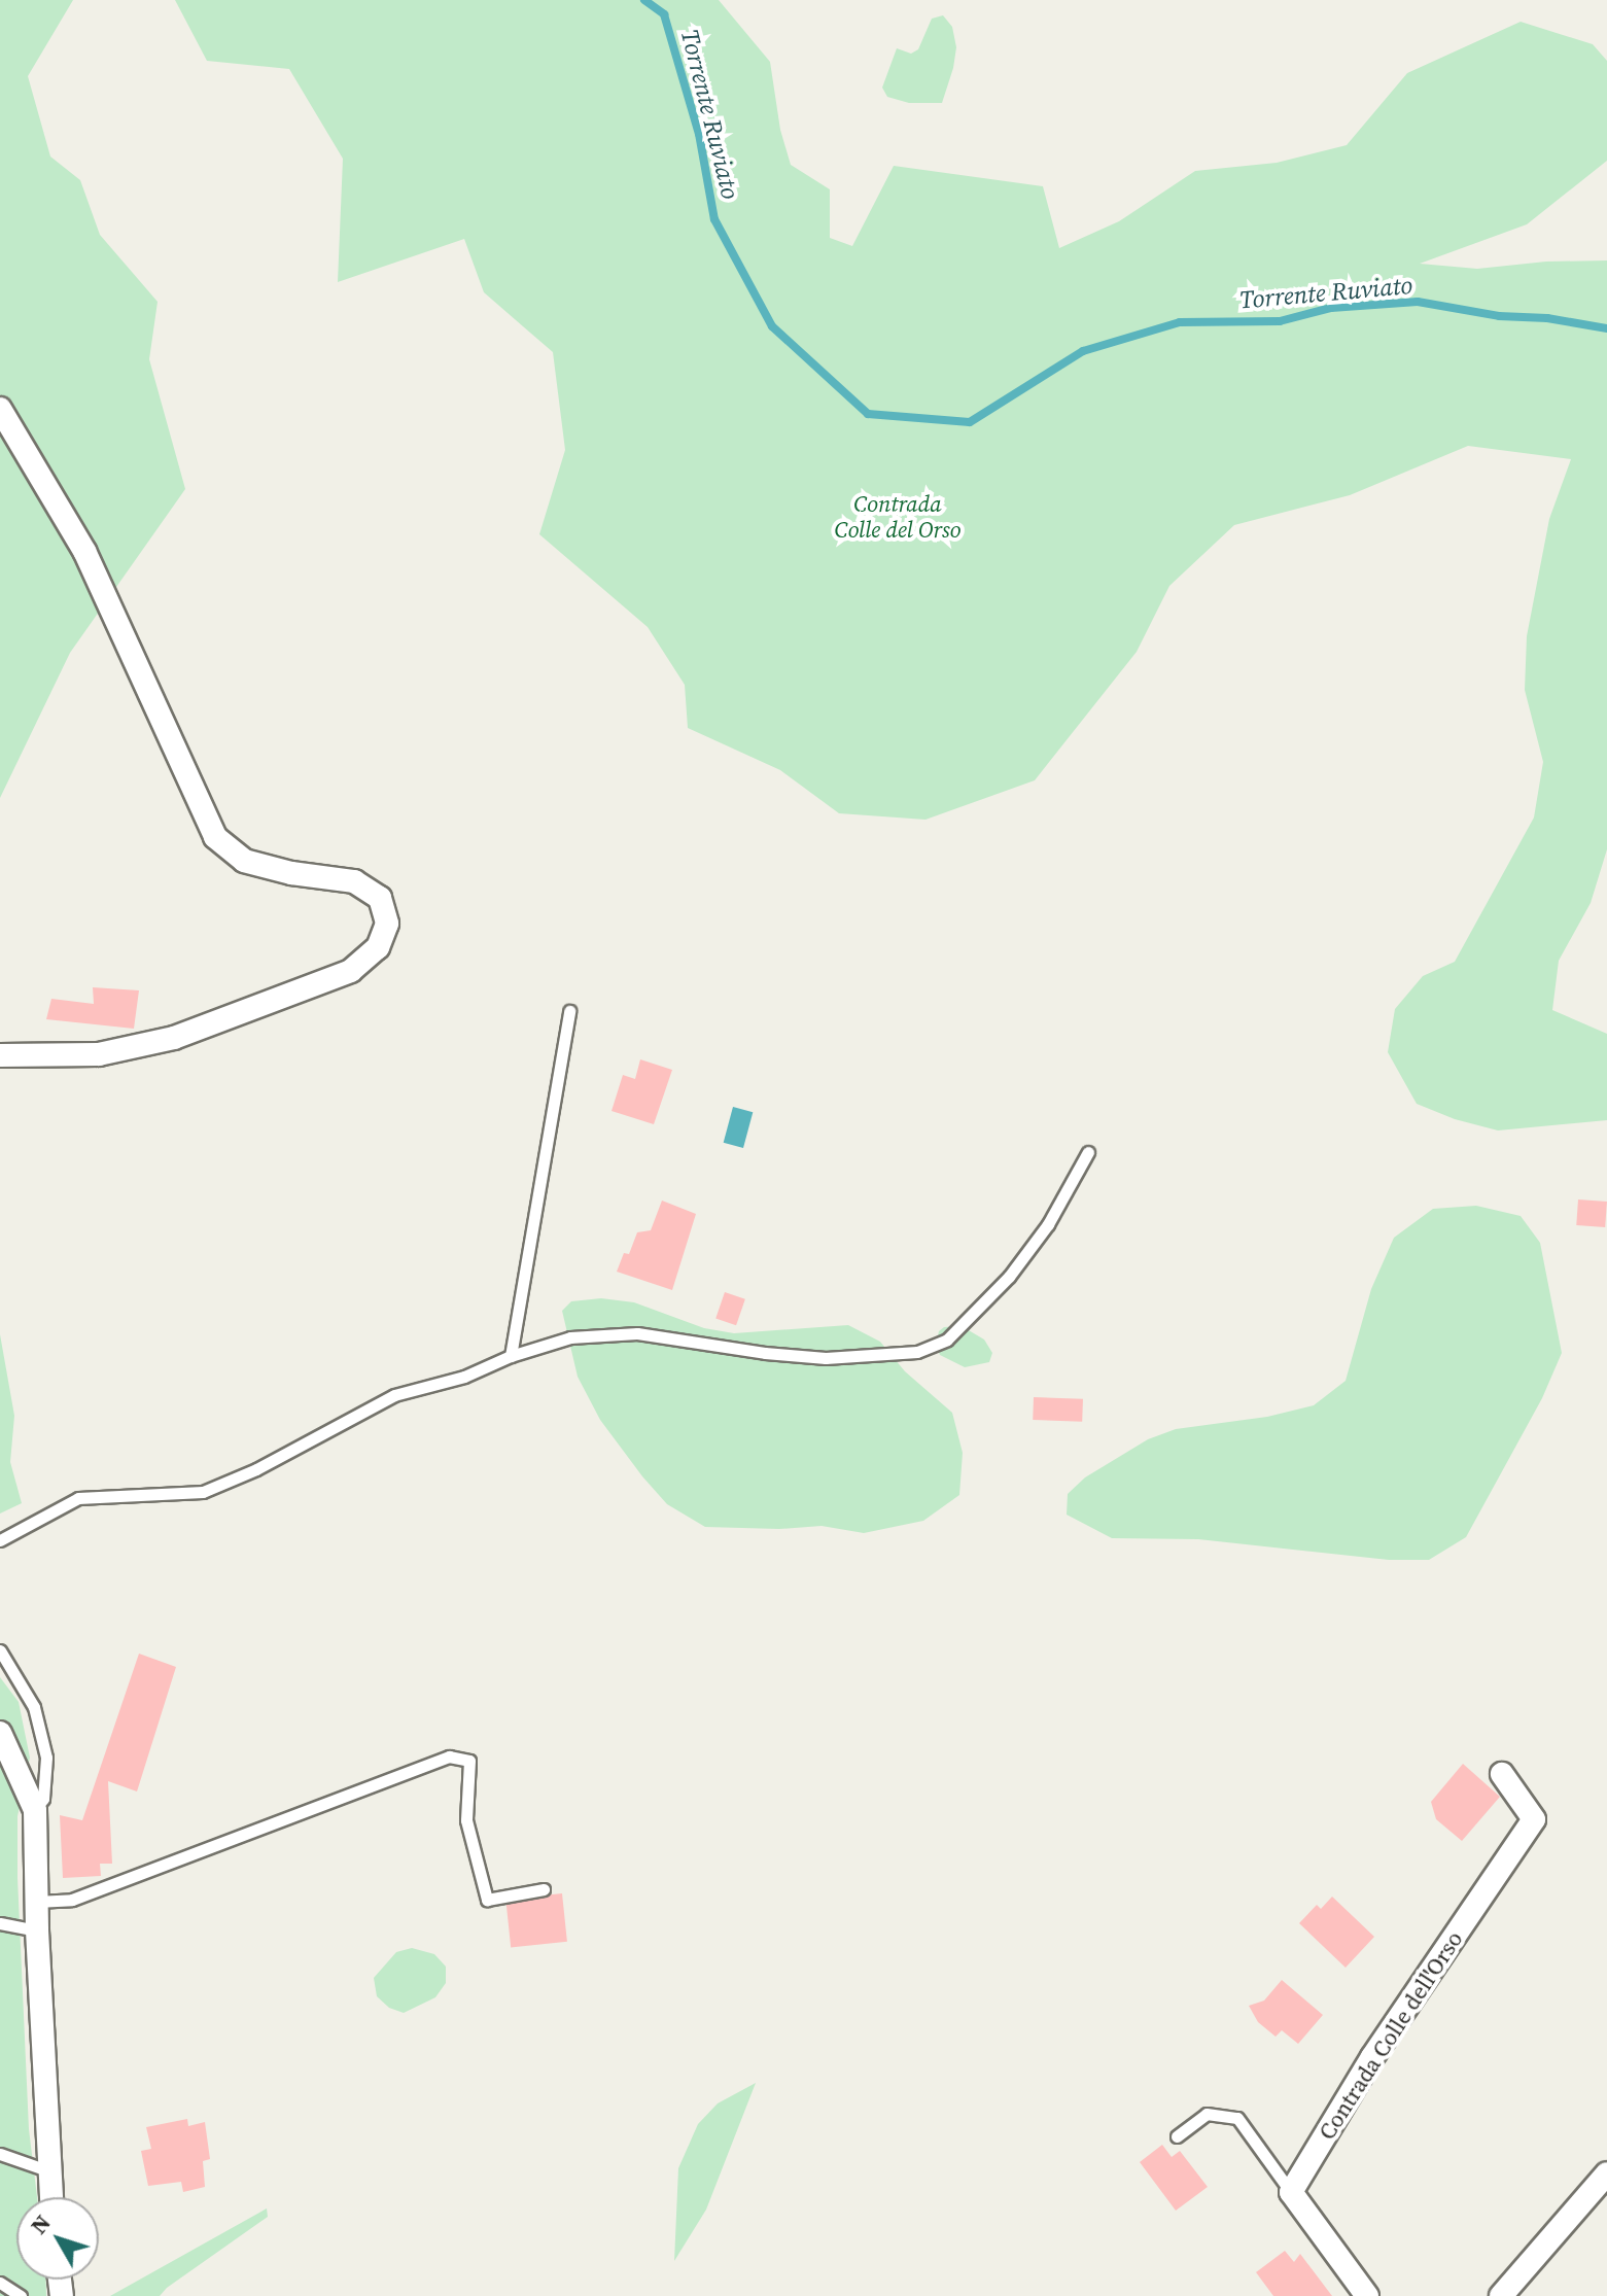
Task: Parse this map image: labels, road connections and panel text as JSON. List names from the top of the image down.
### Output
{
  "streets": {
    "street": ["Contrada Colle dell'Orso"]
  },
  "water": ["Torrente Ruviato"],
  "parks": ["Contrada Colle del Orso"],
  "north": "top left"
}
